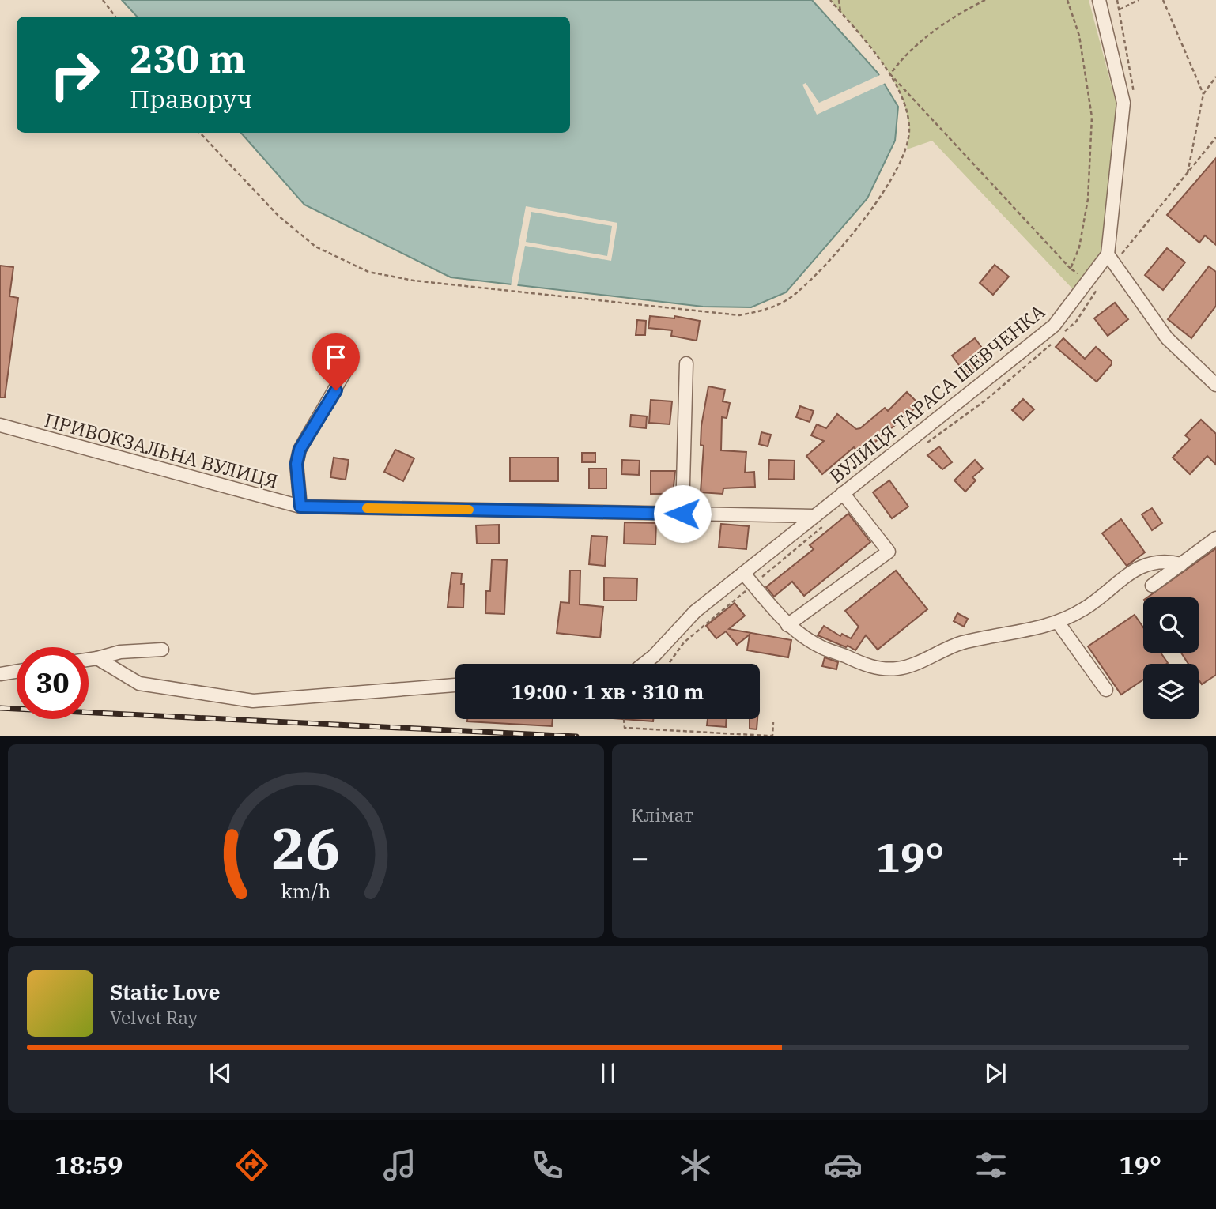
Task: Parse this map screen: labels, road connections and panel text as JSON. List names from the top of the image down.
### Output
{
  "streets": {
    "street": ["ВУЛИЦЯ ТАРАСА ШЕВЧЕНКА", "ПРИВОКЗАЛЬНА ВУЛИЦЯ"]
  },
  "crossings": [
    ["ВУЛИЦЯ ТАРАСА ШЕВЧЕНКА", "ПРИВОКЗАЛЬНА ВУЛИЦЯ"]
  ],
  "page": {
    "turn": ["230 m", "Праворуч"],
    "limit": "30",
    "trip": "19:00 · 1 хв · 310 m",
    "tile": "Клімат",
    "heat": ["−", "19°", "+"],
    "song": ["Static Love", "Velvet Ray"],
    "tabs": ["18:59", "19°"],
    "gauge": ["26", "km/h"]
  }
}
